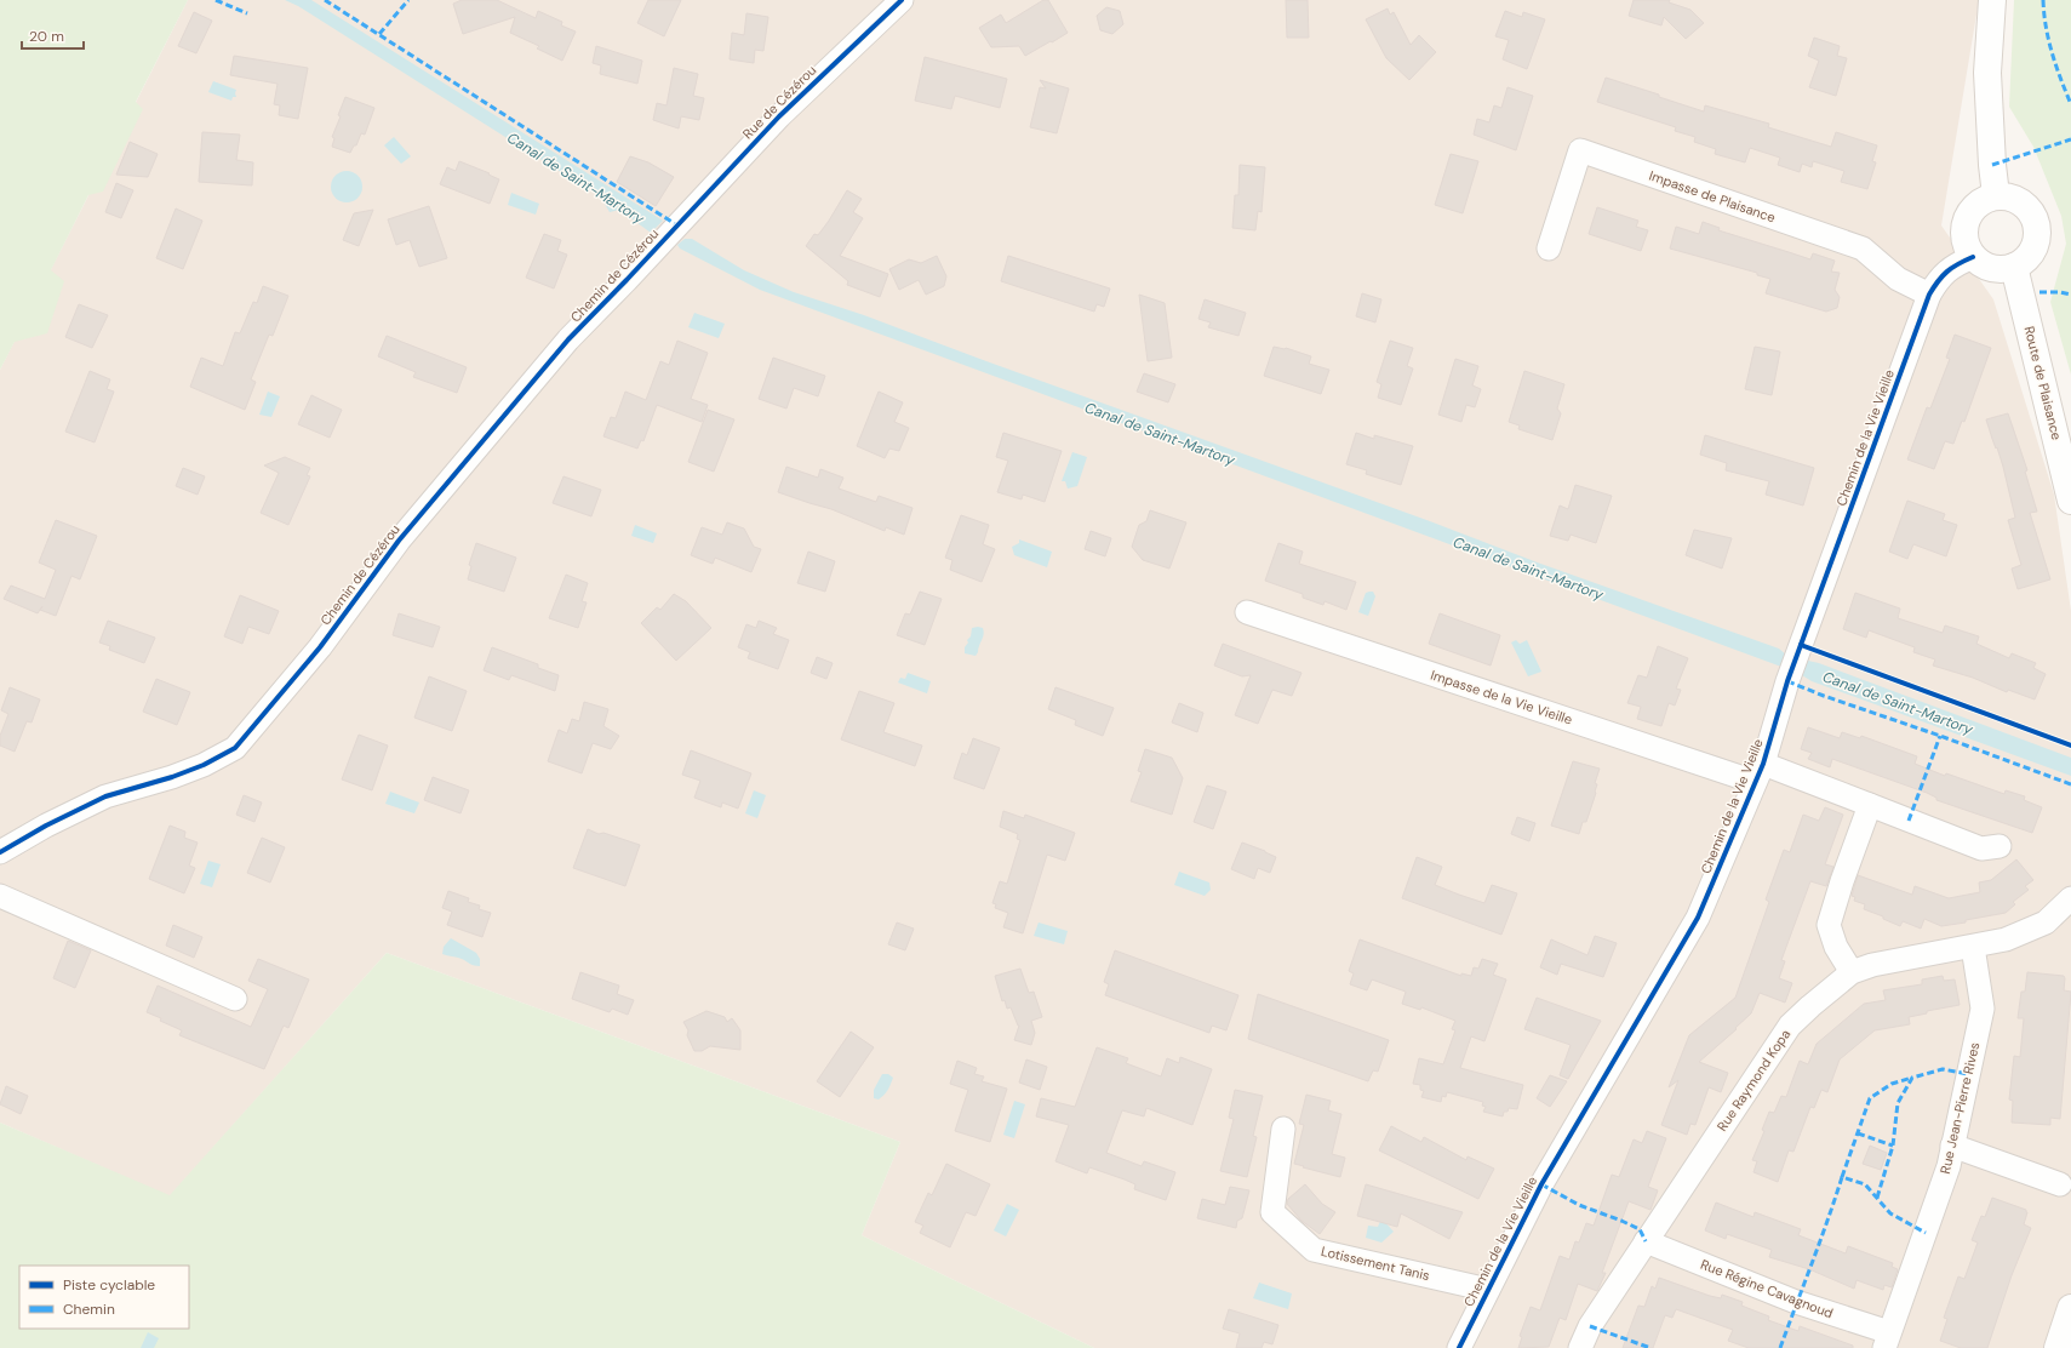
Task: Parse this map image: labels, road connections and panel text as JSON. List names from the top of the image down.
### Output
{
  "streets": {
    "main road": ["Route de Plaisance"],
    "street": [
      "Rue de Cézérou",
      "Impasse de Plaisance",
      "Chemin de Cézérou",
      "Chemin de la Vie Vieille",
      "Impasse de la Vie Vieille",
      "Rue Raymond Kopa",
      "Rue Jean-Pierre Rives",
      "Lotissement Tanis",
      "Rue Régine Cavagnoud"
    ]
  },
  "crossings": [
    ["Rue de Cézérou", "Chemin de Cézérou"],
    ["Impasse de Plaisance", "Chemin de la Vie Vieille"],
    ["Route de Plaisance", "Chemin de la Vie Vieille"],
    ["Chemin de la Vie Vieille", "Impasse de la Vie Vieille"],
    ["Chemin de la Vie Vieille", "Lotissement Tanis"],
    ["Rue Raymond Kopa", "Rue Jean-Pierre Rives"],
    ["Rue Raymond Kopa", "Rue Régine Cavagnoud"],
    ["Rue Jean-Pierre Rives", "Rue Régine Cavagnoud"]
  ],
  "water": ["Canal de Saint-Martory"],
  "legend": ["Piste cyclable", "Chemin"],
  "scale_bar": "20 m"
}
